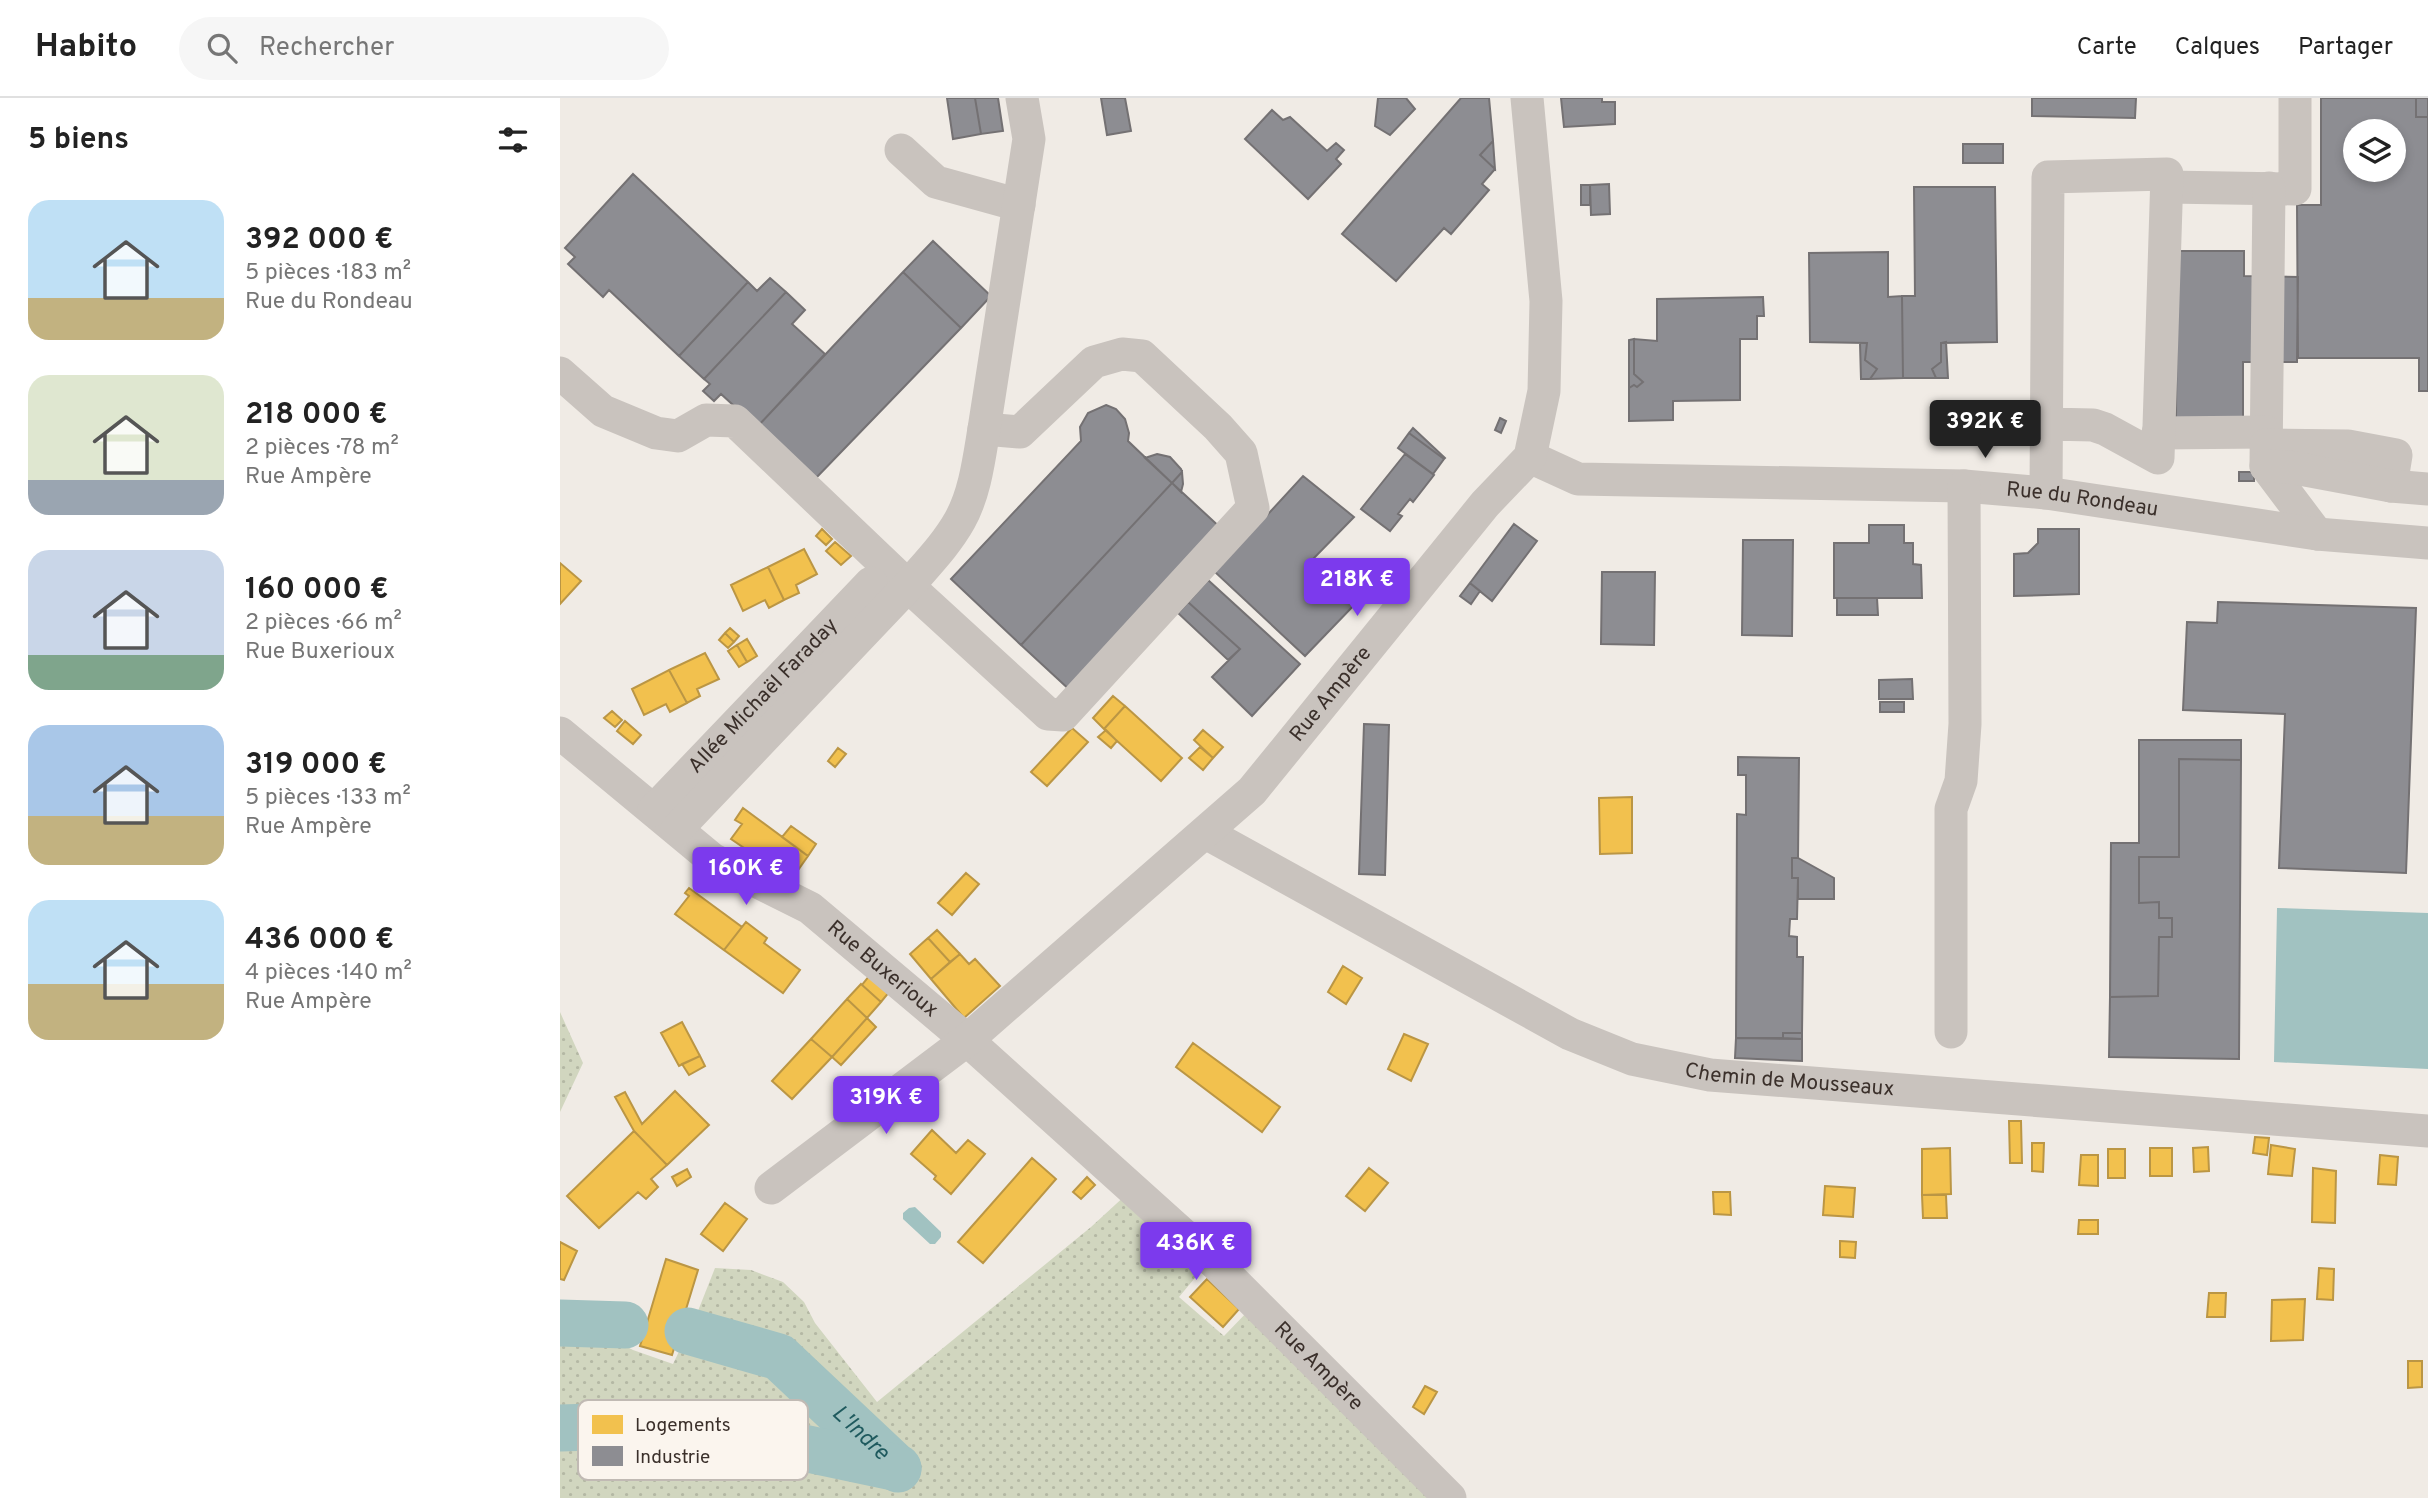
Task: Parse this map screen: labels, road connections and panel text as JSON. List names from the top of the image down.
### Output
{
  "streets": {
    "street": [
      "Rue du Rondeau",
      "Rue Ampère",
      "Allée Michaël Faraday",
      "Rue Buxerioux",
      "Chemin de Mousseaux"
    ]
  },
  "crossings": [
    ["Rue du Rondeau", "Rue Ampère"],
    ["Rue Ampère", "Rue Buxerioux"],
    ["Rue Ampère", "Chemin de Mousseaux"],
    ["Allée Michaël Faraday", "Rue Buxerioux"]
  ],
  "water": ["L'Indre"],
  "legend": ["Logements", "Industrie"],
  "page": {
    "header": "Habito",
    "search": "Rechercher",
    "nav": ["Carte", "Calques", "Partager"],
    "heading": "5 biens",
    "list": [
      {
        "name": "392 000 €",
        "note": "5 pièces · 183 m² · Rue du Rondeau"
      },
      {
        "name": "218 000 €",
        "note": "2 pièces · 78 m² · Rue Ampère"
      },
      {
        "name": "160 000 €",
        "note": "2 pièces · 66 m² · Rue Buxerioux"
      },
      {
        "name": "319 000 €",
        "note": "5 pièces · 133 m² · Rue Ampère"
      },
      {
        "name": "436 000 €",
        "note": "4 pièces · 140 m² · Rue Ampère"
      }
    ],
    "price": [
      "392K €",
      "218K €",
      "160K €",
      "319K €",
      "436K €"
    ]
  }
}
